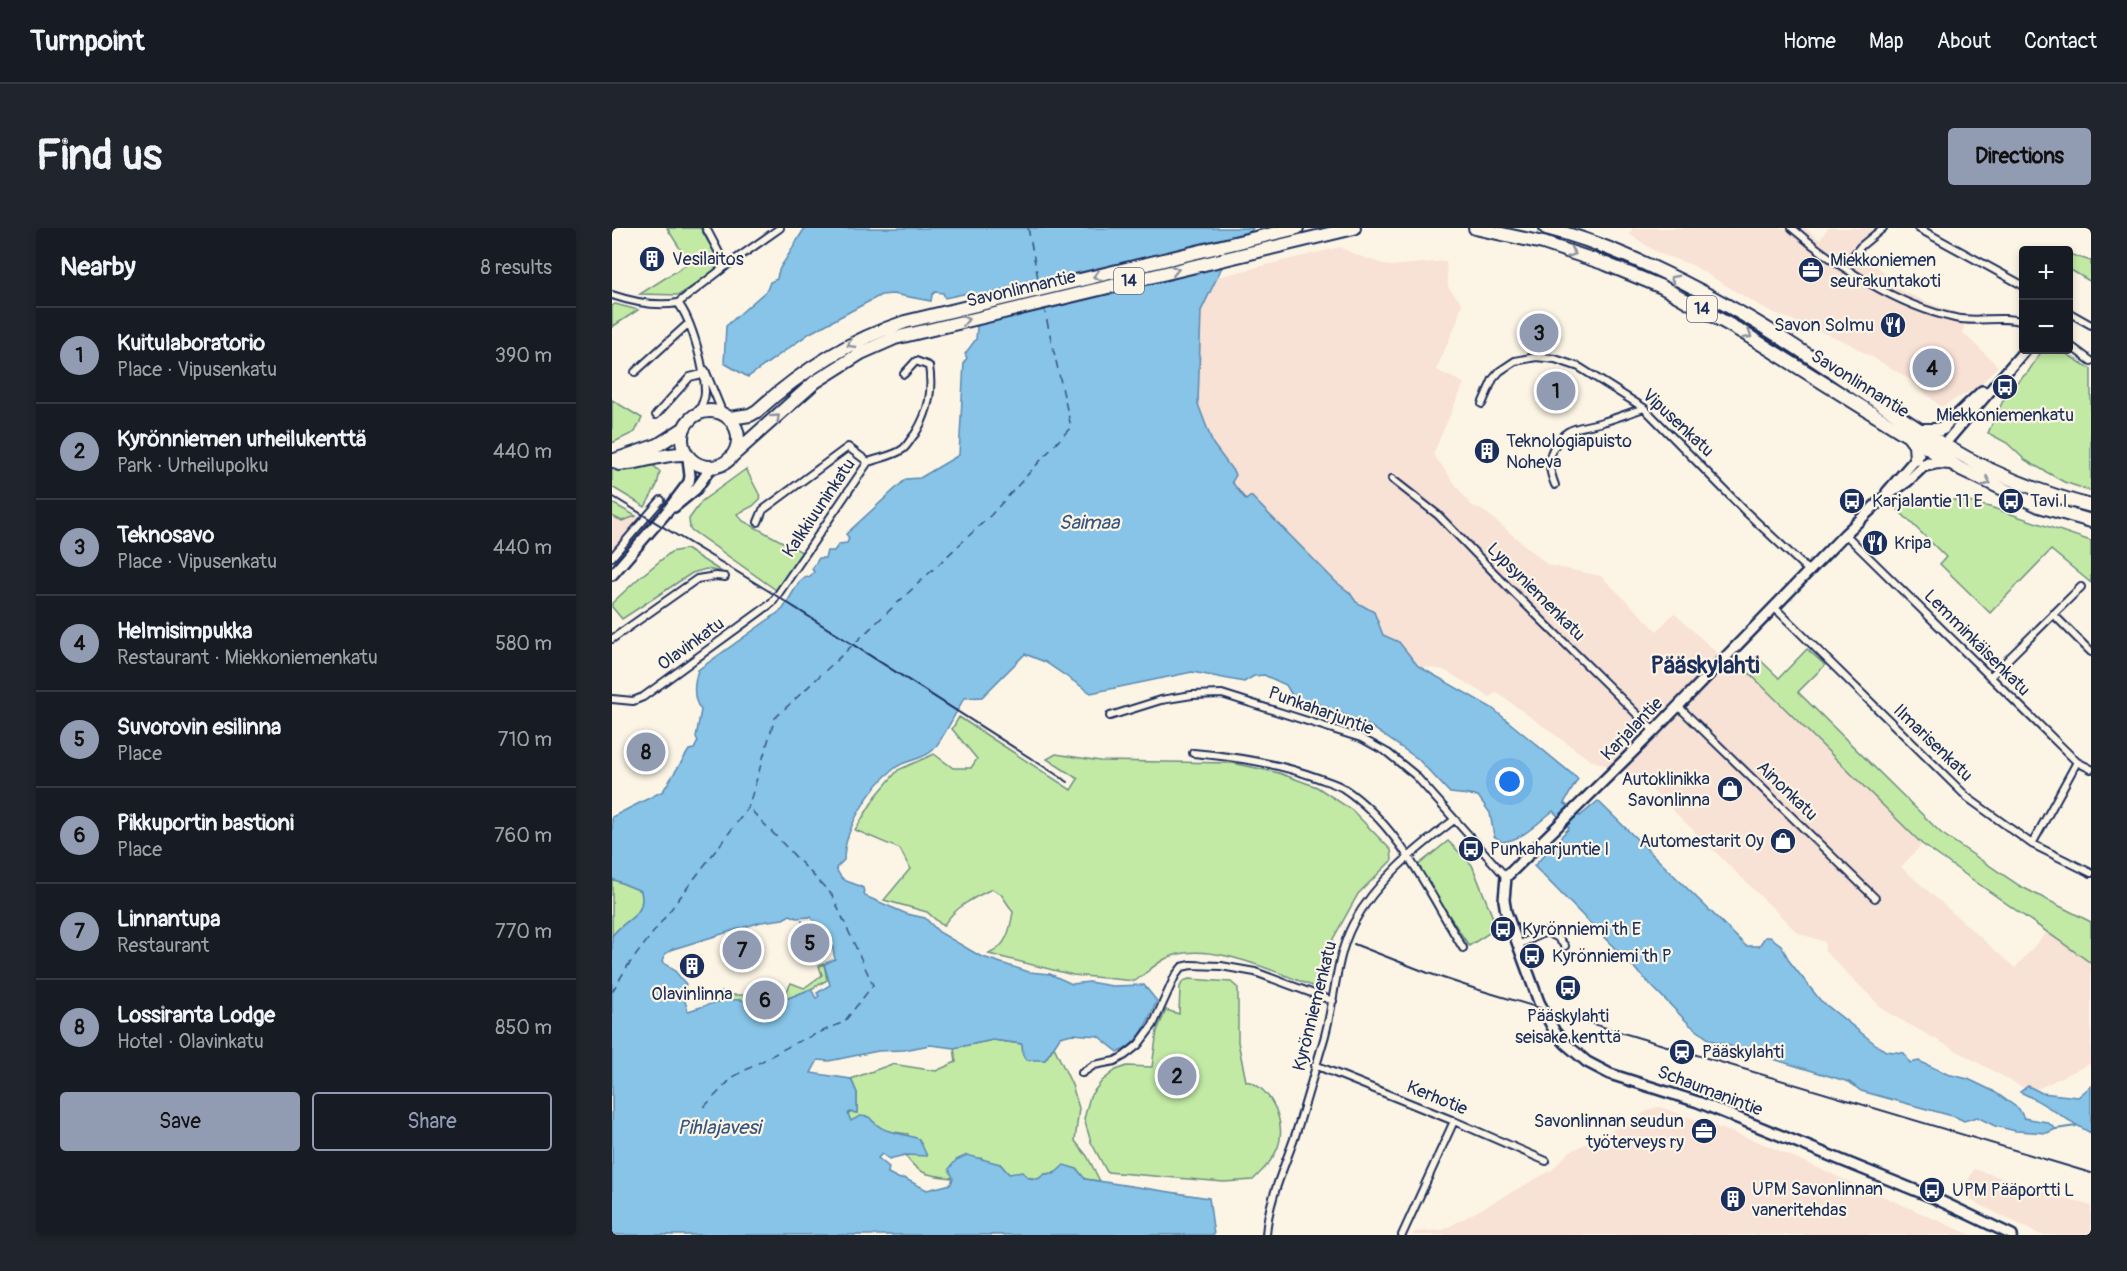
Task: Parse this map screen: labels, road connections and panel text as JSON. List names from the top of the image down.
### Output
{
  "streets": {
    "highway": ["14", "Savonlinnantie"],
    "street": [
      "Vipusenkatu",
      "Kalkkiuuninkatu",
      "Lypsyniemenkatu",
      "Lemminkäisenkatu",
      "Olavinkatu",
      "Punkaharjuntie",
      "Karjalantie",
      "Ilmarisenkatu",
      "Ainonkatu",
      "Kyrönniemenkatu",
      "Schaumanintie",
      "Kerhotie"
    ]
  },
  "crossings": [
    ["14", "Savonlinnantie"],
    ["Savonlinnantie", "Karjalantie"],
    ["Vipusenkatu", "Karjalantie"],
    ["Kalkkiuuninkatu", "Olavinkatu"],
    ["Lypsyniemenkatu", "Karjalantie"],
    ["Lemminkäisenkatu", "Karjalantie"],
    ["Punkaharjuntie", "Karjalantie"],
    ["Punkaharjuntie", "Kyrönniemenkatu"],
    ["Punkaharjuntie", "Schaumanintie"],
    ["Karjalantie", "Ilmarisenkatu"],
    ["Karjalantie", "Ainonkatu"],
    ["Karjalantie", "Schaumanintie"],
    ["Kyrönniemenkatu", "Kerhotie"]
  ],
  "districts": ["Pääskylahti"],
  "water": ["Saimaa", "Pihlajavesi"],
  "places": {
    "building": [
      "Vesilaitos",
      "Teknologiapuisto Noheva",
      "Olavinlinna",
      "UPM Savonlinnan vaneritehdas"
    ],
    "office": ["Miekkoniemen seurakuntakoti", "Savonlinnan seudun työterveys ry"],
    "restaurant": ["Savon Solmu", "Kripa"],
    "bus stop": [
      "Miekkoniemenkatu",
      "Karjalantie 11 E",
      "Tavi I",
      "Punkaharjuntie I",
      "Kyrönniemi th E",
      "Kyrönniemi th P",
      "Pääskylahti seisake kenttä",
      "UPM Pääportti L"
    ],
    "shop": ["Autoklinikka Savonlinna", "Automestarit Oy"],
    "station": ["Pääskylahti"]
  },
  "page": {
    "header": "Turnpoint",
    "nav": [
      "Home",
      "Map",
      "About",
      "Contact"
    ],
    "buttons": [
      "Directions",
      ["Save", "Share"]
    ],
    "title": "Find us",
    "heading": ["Nearby", "8 results"],
    "map_buttons": ["+", "−"],
    "list": [
      {
        "mark": "1",
        "name": "Kuitulaboratorio",
        "note": "Place · Vipusenkatu",
        "value": "390 m"
      },
      {
        "mark": "2",
        "name": "Kyrönniemen urheilukenttä",
        "note": "Park · Urheilupolku",
        "value": "440 m"
      },
      {
        "mark": "3",
        "name": "Teknosavo",
        "note": "Place · Vipusenkatu",
        "value": "440 m"
      },
      {
        "mark": "4",
        "name": "Helmisimpukka",
        "note": "Restaurant · Miekkoniemenkatu",
        "value": "580 m"
      },
      {
        "mark": "5",
        "name": "Suvorovin esilinna",
        "note": "Place",
        "value": "710 m"
      },
      {
        "mark": "6",
        "name": "Pikkuportin bastioni",
        "note": "Place",
        "value": "760 m"
      },
      {
        "mark": "7",
        "name": "Linnantupa",
        "note": "Restaurant",
        "value": "770 m"
      },
      {
        "mark": "8",
        "name": "Lossiranta Lodge",
        "note": "Hotel · Olavinkatu",
        "value": "850 m"
      }
    ],
    "pins": [
      "3",
      "4",
      "1",
      "8",
      "5",
      "7",
      "6",
      "2"
    ]
  }
}
